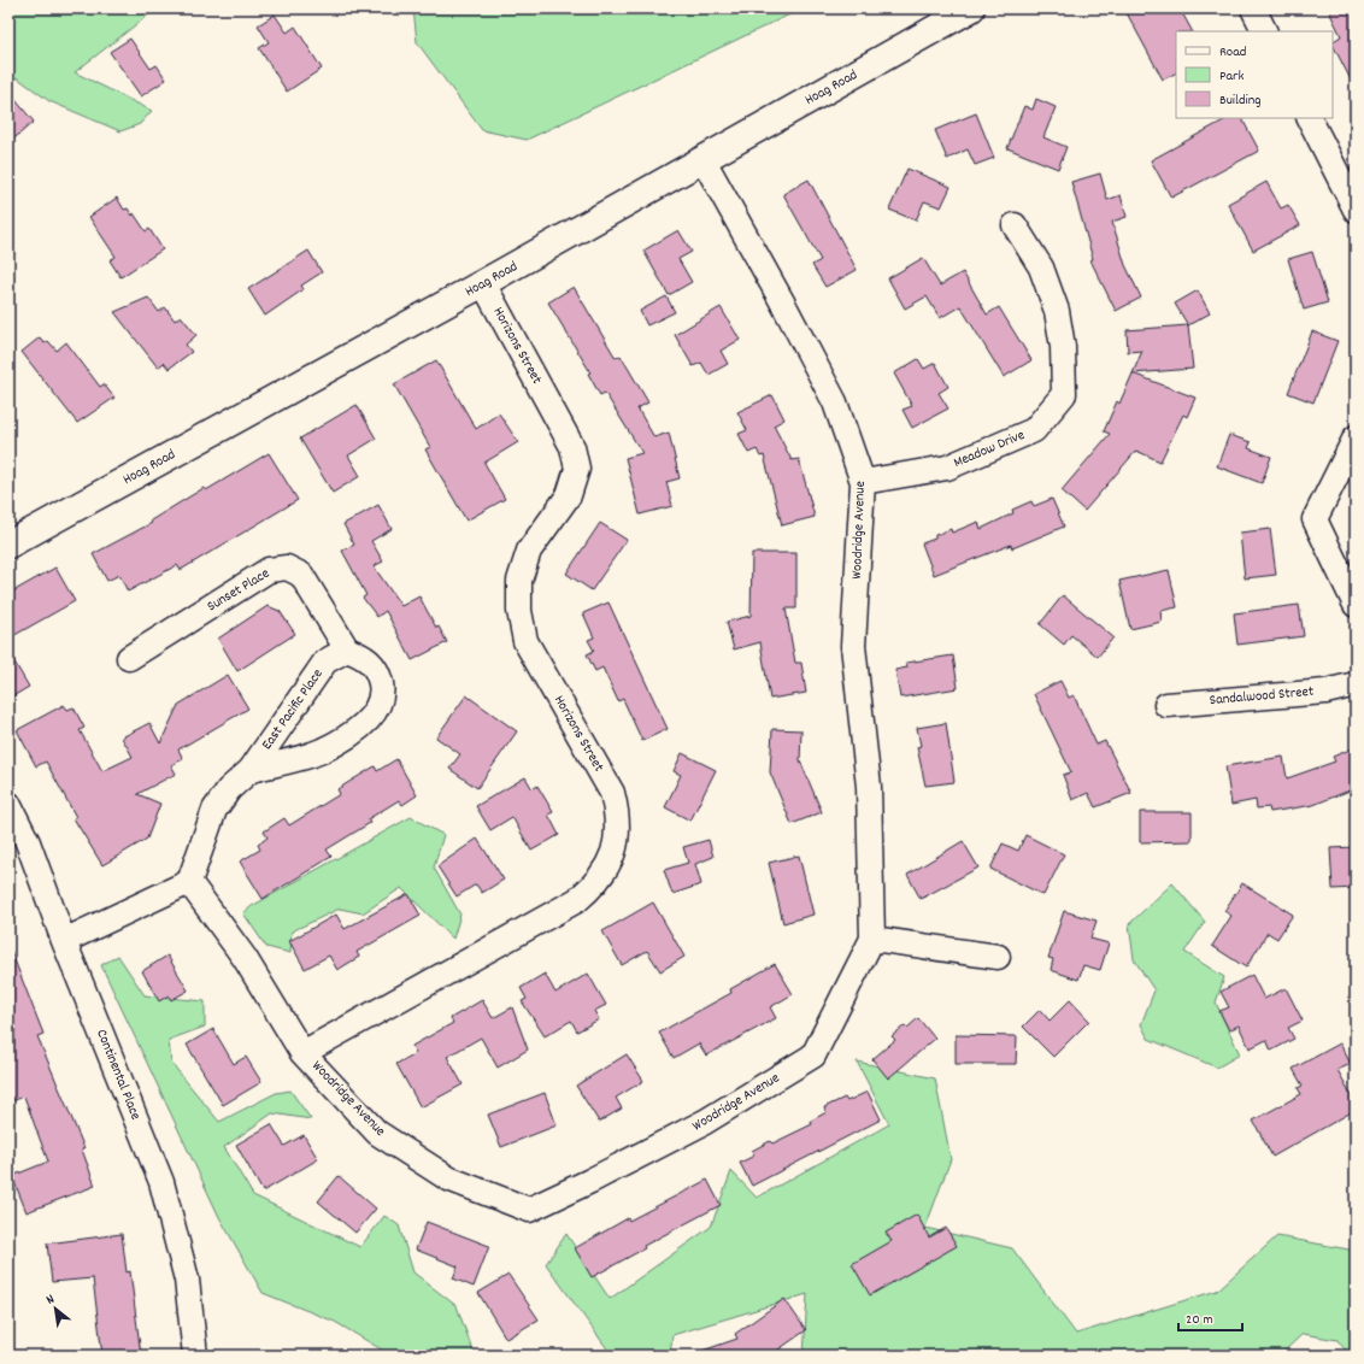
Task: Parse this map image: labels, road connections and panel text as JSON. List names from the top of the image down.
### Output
{
  "streets": {
    "street": [
      "Hoag Road",
      "Horizons Street",
      "Meadow Drive",
      "Woodridge Avenue",
      "Sunset Place",
      "Sandalwood Street",
      "East Pacific Place",
      "Continental Place"
    ]
  },
  "crossings": [
    ["Hoag Road", "Horizons Street"],
    ["Hoag Road", "Woodridge Avenue"],
    ["Horizons Street", "Woodridge Avenue"],
    ["Meadow Drive", "Woodridge Avenue"],
    ["Woodridge Avenue", "East Pacific Place"],
    ["Sunset Place", "East Pacific Place"]
  ],
  "legend": ["Road", "Park", "Building"],
  "scale_bar": "20 m",
  "north": "top left"
}
